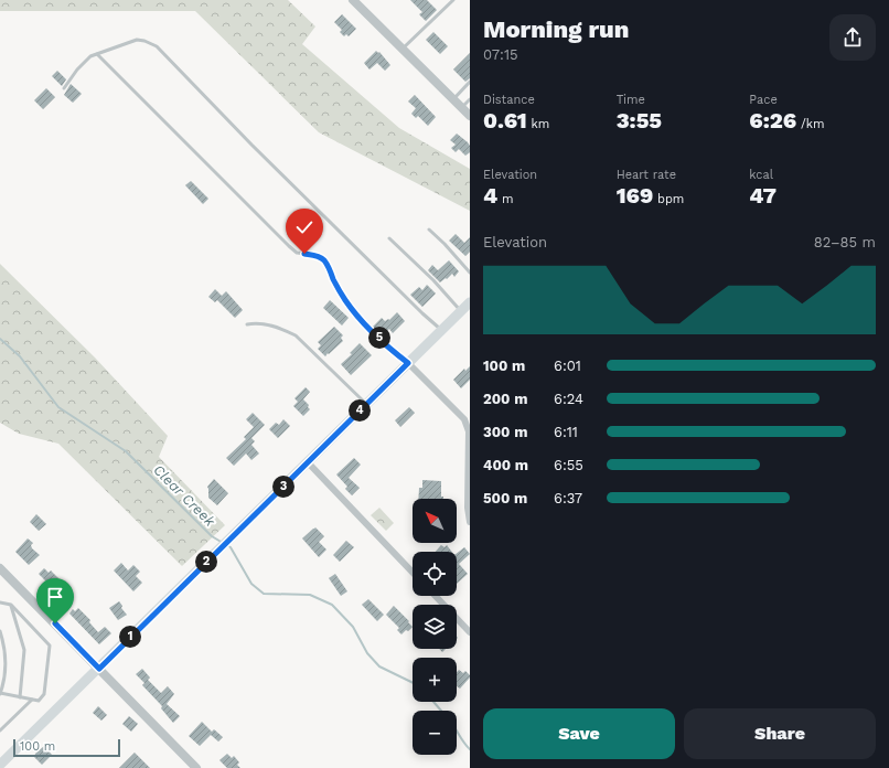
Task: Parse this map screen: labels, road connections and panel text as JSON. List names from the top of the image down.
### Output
{
  "water": ["Clear Creek"],
  "scale_bar": "100 m",
  "north": "top left",
  "page": {
    "heading": ["Morning run", "07:15"],
    "stats": [
      ["Distance", "0.61 km"],
      ["Time", "3:55"],
      ["Pace", "6:26 /km"],
      ["Elevation", "4 m"],
      ["Heart rate", "169 bpm"],
      ["kcal", "47"]
    ],
    "chart": ["Elevation", "82–85 m"],
    "pins": [
      "5",
      "4",
      "3",
      "2",
      "1"
    ],
    "list": [
      {
        "name": "100 m",
        "note": "6:01"
      },
      {
        "name": "200 m",
        "note": "6:24"
      },
      {
        "name": "300 m",
        "note": "6:11"
      },
      {
        "name": "400 m",
        "note": "6:55"
      },
      {
        "name": "500 m",
        "note": "6:37"
      }
    ],
    "map_buttons": ["+", "−"],
    "buttons": ["Save", "Share"],
    "scale": "100 m"
  }
}
